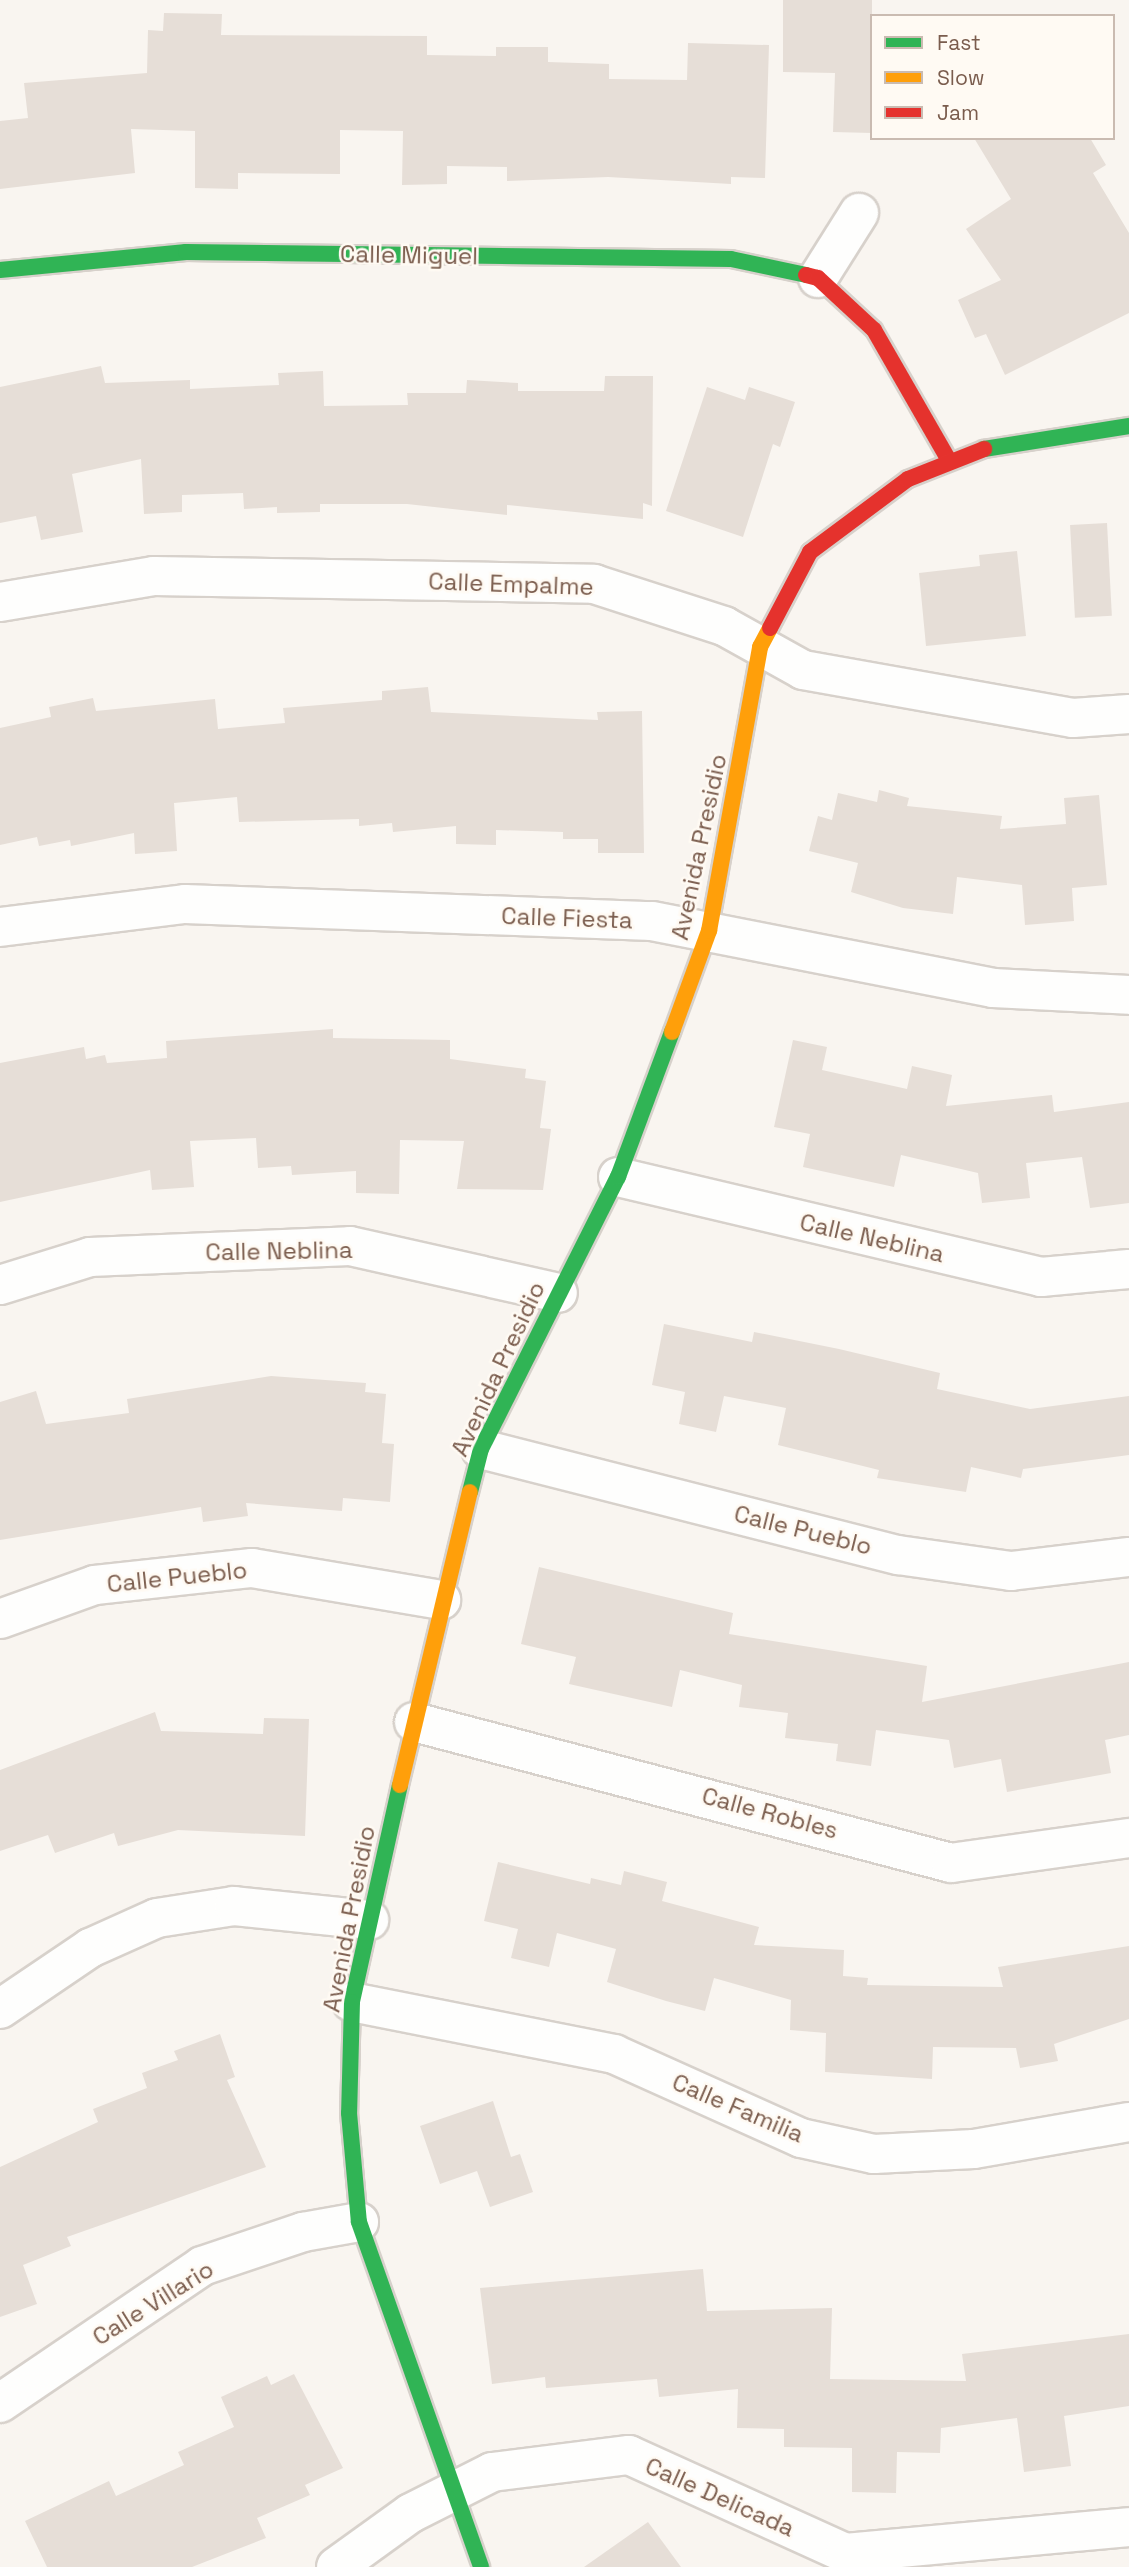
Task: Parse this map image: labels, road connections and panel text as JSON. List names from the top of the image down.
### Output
{
  "streets": {
    "street": [
      "Calle Miguel",
      "Calle Empalme",
      "Avenida Presidio",
      "Calle Fiesta",
      "Calle Neblina",
      "Calle Pueblo",
      "Calle Robles",
      "Calle Familia",
      "Calle Villario",
      "Calle Delicada"
    ]
  },
  "crossings": [
    ["Calle Empalme", "Avenida Presidio"],
    ["Avenida Presidio", "Calle Fiesta"],
    ["Avenida Presidio", "Calle Neblina"],
    ["Avenida Presidio", "Calle Pueblo"],
    ["Avenida Presidio", "Calle Robles"],
    ["Avenida Presidio", "Calle Familia"],
    ["Avenida Presidio", "Calle Villario"],
    ["Avenida Presidio", "Calle Delicada"]
  ],
  "legend": ["Fast", "Slow", "Jam"]
}
